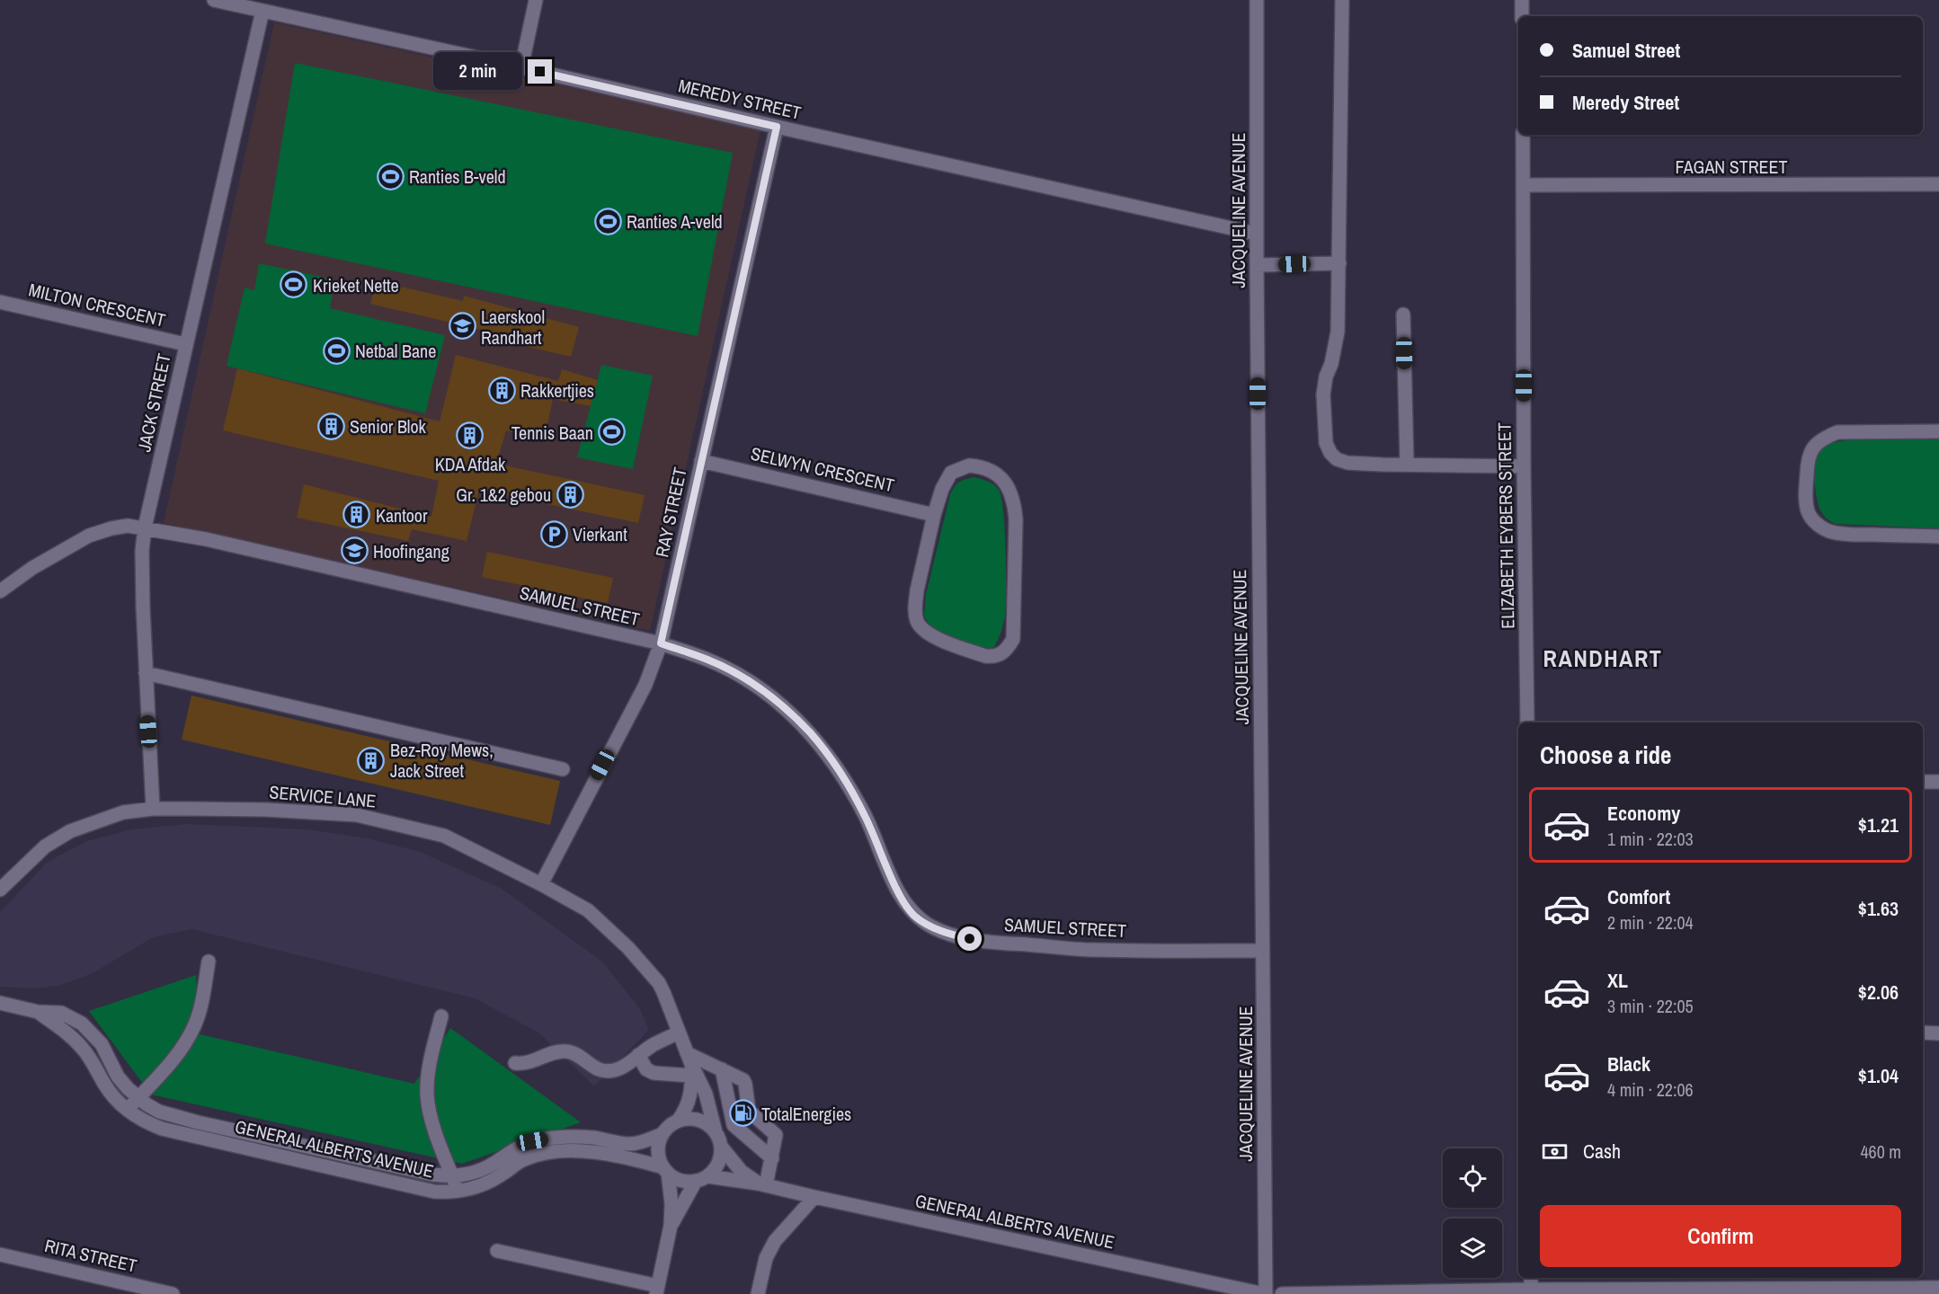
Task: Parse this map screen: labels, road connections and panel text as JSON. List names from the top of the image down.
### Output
{
  "streets": {
    "street": [
      "MEREDY STREET",
      "FAGAN STREET",
      "JACQUELINE AVENUE",
      "MILTON CRESCENT",
      "JACK STREET",
      "SELWYN CRESCENT",
      "RAY STREET",
      "ELIZABETH EYBERS STREET",
      "SAMUEL STREET",
      "SERVICE LANE",
      "GENERAL ALBERTS AVENUE",
      "RITA STREET"
    ]
  },
  "crossings": [
    ["MEREDY STREET", "JACQUELINE AVENUE"],
    ["MEREDY STREET", "JACK STREET"],
    ["MEREDY STREET", "RAY STREET"],
    ["FAGAN STREET", "ELIZABETH EYBERS STREET"],
    ["JACQUELINE AVENUE", "SAMUEL STREET"],
    ["JACQUELINE AVENUE", "GENERAL ALBERTS AVENUE"],
    ["MILTON CRESCENT", "JACK STREET"],
    ["JACK STREET", "SAMUEL STREET"],
    ["JACK STREET", "SERVICE LANE"],
    ["SELWYN CRESCENT", "RAY STREET"],
    ["RAY STREET", "SAMUEL STREET"],
    ["RAY STREET", "SERVICE LANE"],
    ["SERVICE LANE", "GENERAL ALBERTS AVENUE"]
  ],
  "districts": ["RANDHART"],
  "places": {
    "sports": [
      "Ranties B-veld",
      "Ranties A-veld",
      "Krieket Nette",
      "Netbal Bane",
      "Tennis Baan"
    ],
    "school or university": ["Laerskool Randhart", "Hoofingang"],
    "building": [
      "Rakkertjies",
      "Senior Blok",
      "KDA Afdak",
      "Gr. 1&2 gebou",
      "Kantoor",
      "Bez-Roy Mews, Jack Street"
    ],
    "parking": ["Vierkant"],
    "fuel station": ["TotalEnergies"]
  },
  "page": {
    "banner": ["Samuel Street", "Meredy Street"],
    "bubble": "2 min",
    "heading": "Choose a ride",
    "list": [
      {
        "name": "Economy",
        "note": "1 min · 22:03",
        "value": "$1.21"
      },
      {
        "name": "Comfort",
        "note": "2 min · 22:04",
        "value": "$1.63"
      },
      {
        "name": "XL",
        "note": "3 min · 22:05",
        "value": "$2.06"
      },
      {
        "name": "Black",
        "note": "4 min · 22:06",
        "value": "$1.04"
      }
    ],
    "pay": ["Cash", "460 m"],
    "buttons": "Confirm"
  }
}
